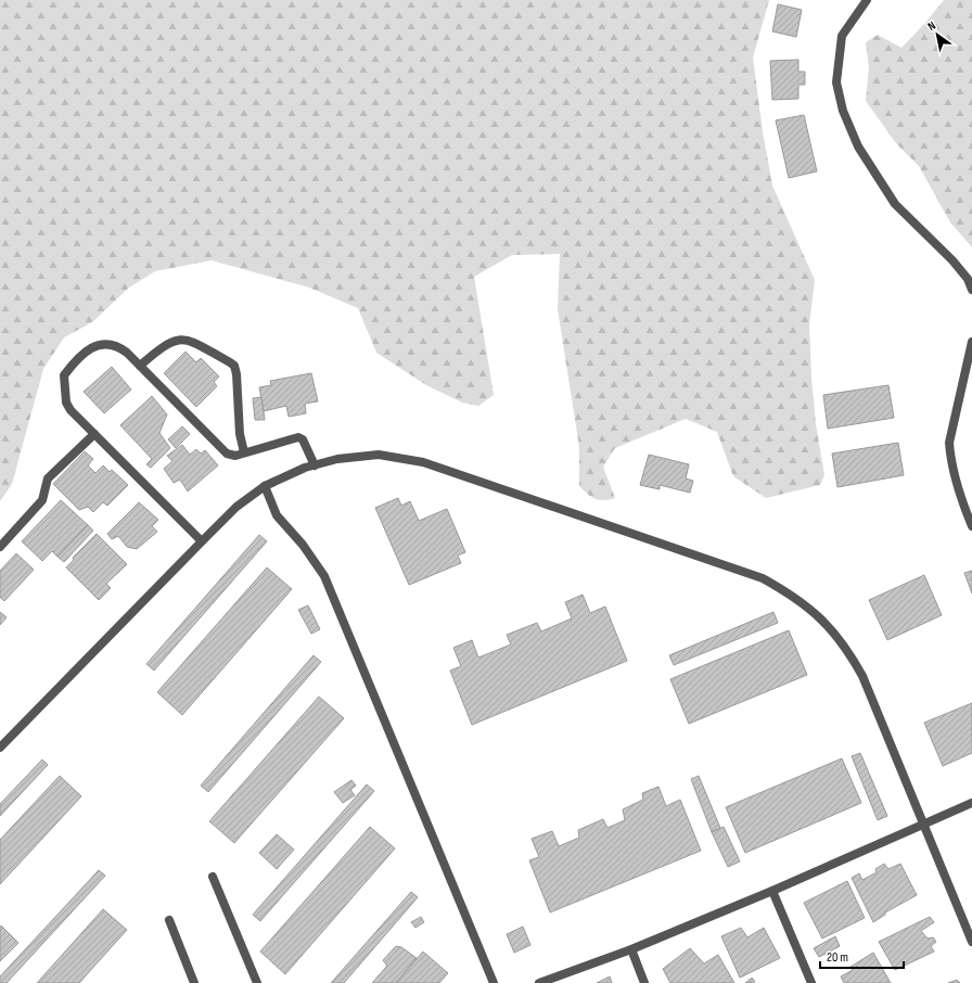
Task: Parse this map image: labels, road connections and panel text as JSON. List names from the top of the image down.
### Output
{
  "scale_bar": "20 m",
  "north": "top left"
}
